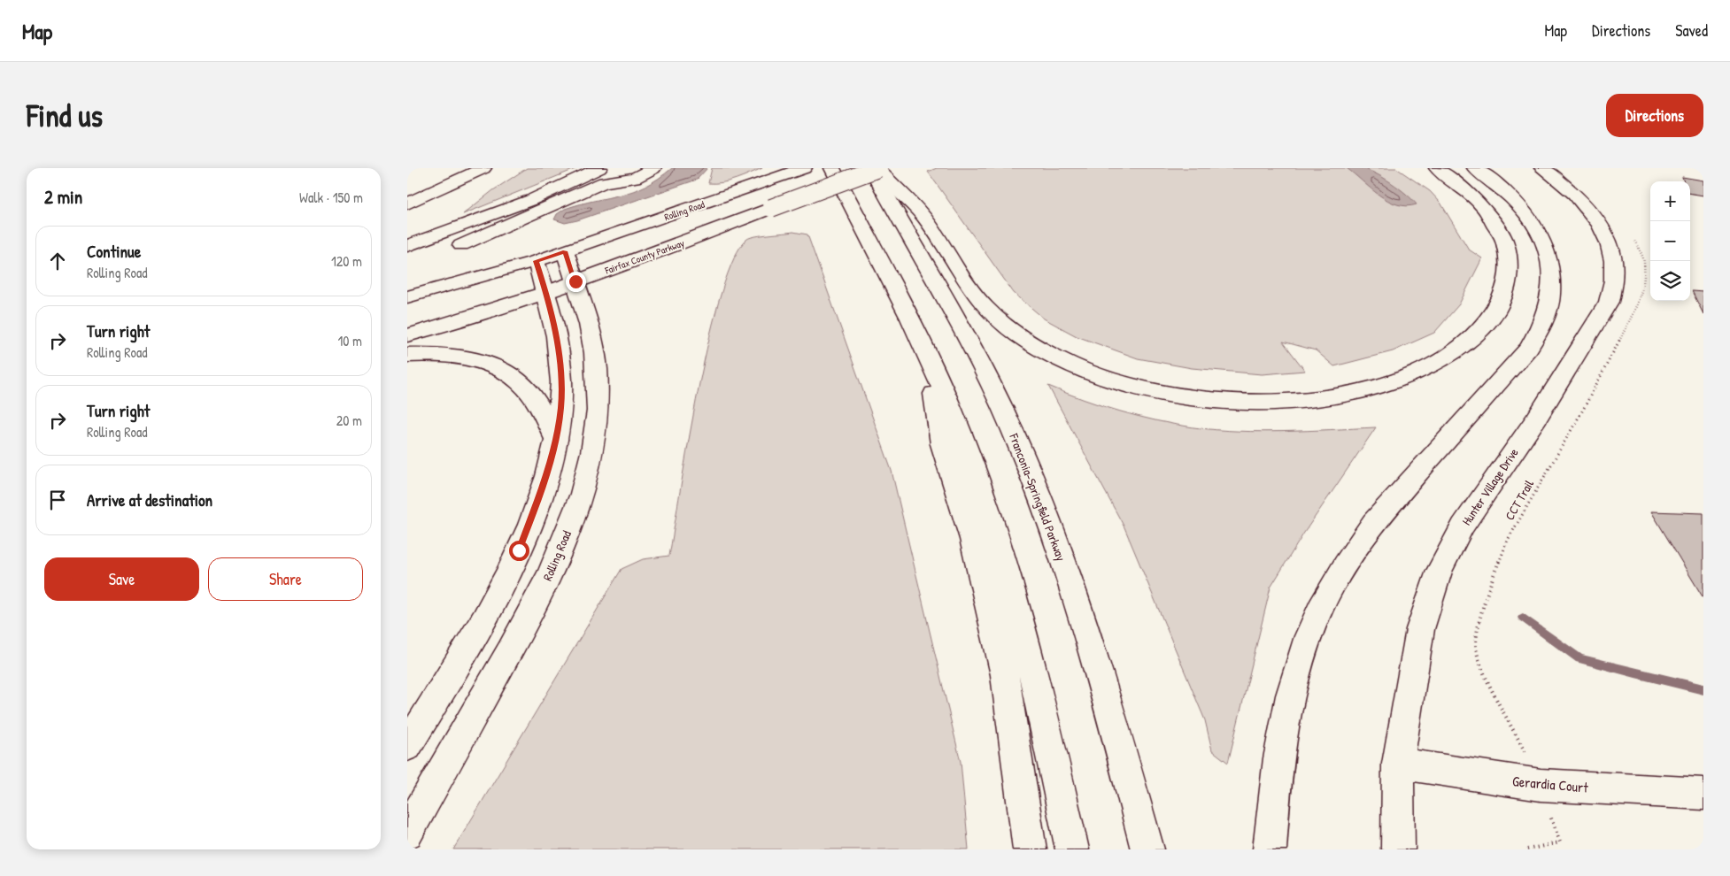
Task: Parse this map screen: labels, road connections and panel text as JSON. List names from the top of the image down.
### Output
{
  "streets": {
    "main road": [
      "Rolling Road",
      "Fairfax County Parkway",
      "Hunter Village Drive",
      "Franconia-Springfield Parkway",
      "Gerardia Court"
    ],
    "path": ["CCT Trail"]
  },
  "crossings": [
    ["Rolling Road", "Fairfax County Parkway"],
    ["Hunter Village Drive", "Gerardia Court"],
    ["CCT Trail", "Gerardia Court"]
  ],
  "page": {
    "header": "Map",
    "nav": ["Map", "Directions", "Saved"],
    "buttons": [
      "Directions",
      ["Save", "Share"]
    ],
    "title": "Find us",
    "heading": ["2 min", "Walk · 150 m"],
    "map_buttons": ["+", "−"],
    "list": [
      ["Continue", "Rolling Road", "120 m"],
      ["Turn right", "Rolling Road", "10 m"],
      ["Turn right", "Rolling Road", "20 m"],
      "Arrive at destination"
    ]
  }
}
